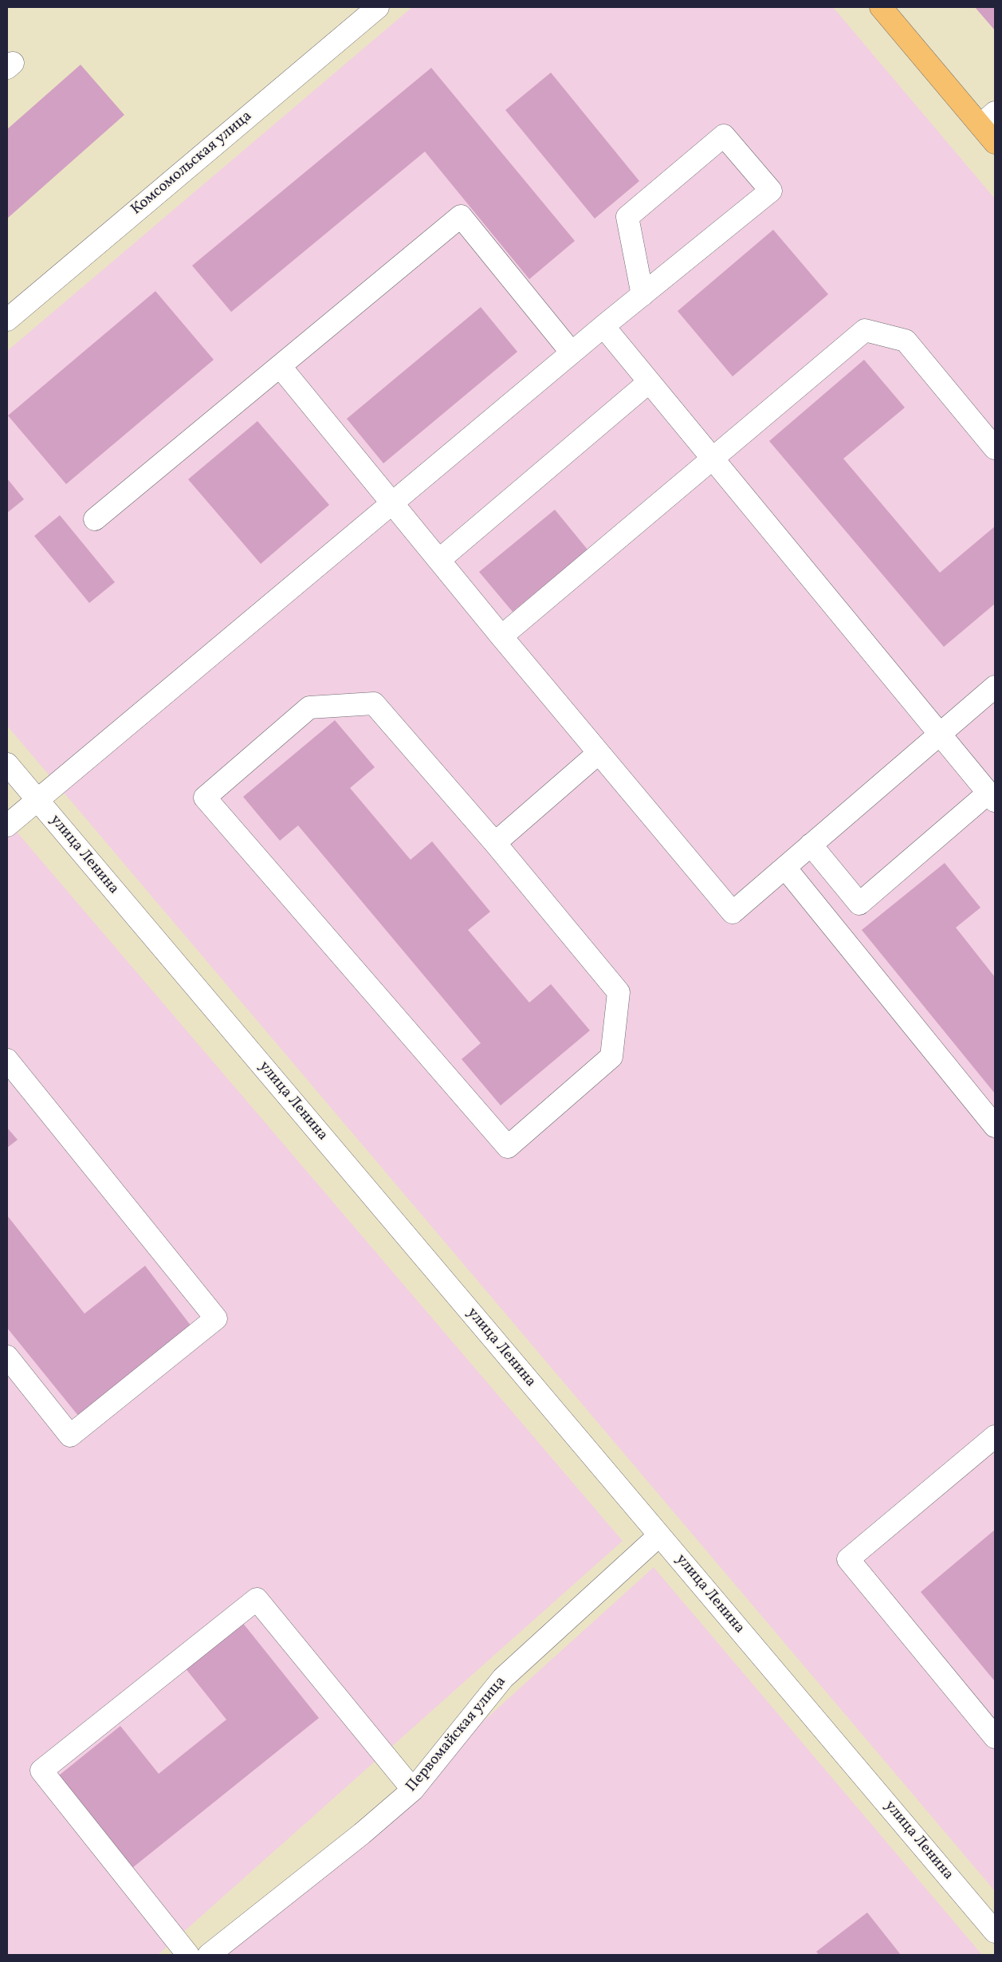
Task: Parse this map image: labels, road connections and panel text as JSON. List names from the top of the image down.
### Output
{
  "streets": {
    "street": ["Комсомольская улица", "улица Ленина", "Первомайская улица"]
  },
  "crossings": [
    ["улица Ленина", "Первомайская улица"]
  ]
}
